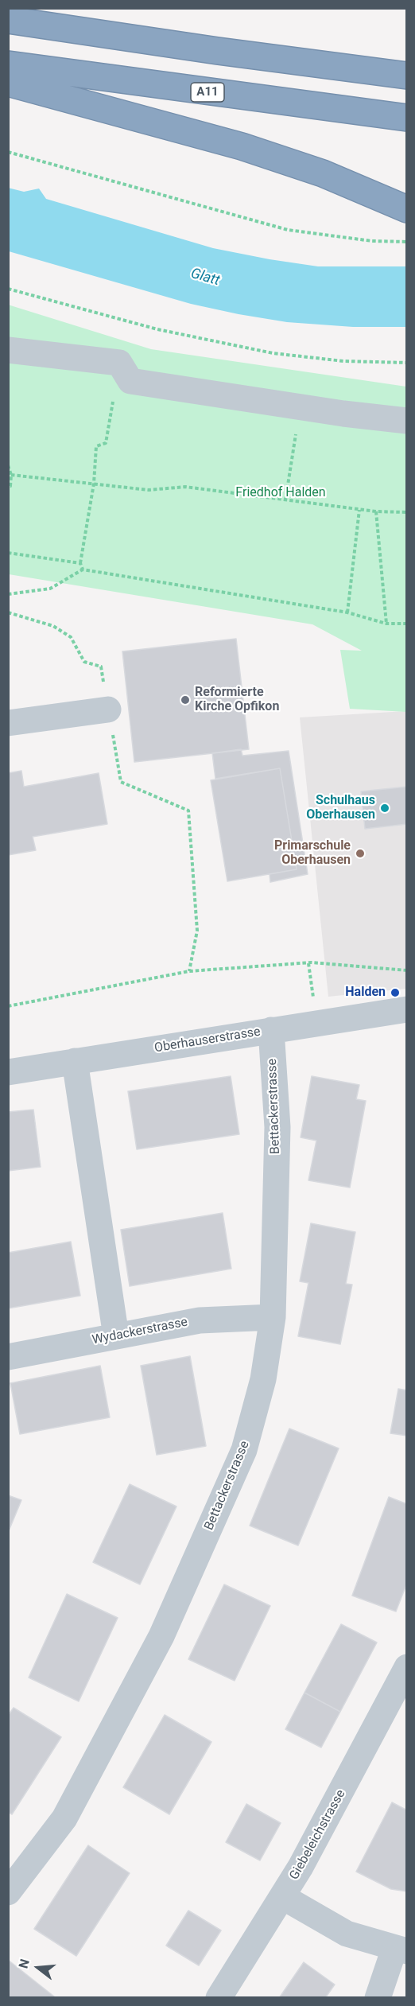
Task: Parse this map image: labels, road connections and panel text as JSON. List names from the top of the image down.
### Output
{
  "streets": {
    "highway": ["A11"],
    "street": [
      "Oberhauserstrasse",
      "Bettackerstrasse",
      "Wydackerstrasse",
      "Giebeleichstrasse"
    ]
  },
  "crossings": [
    ["Oberhauserstrasse", "Bettackerstrasse"],
    ["Bettackerstrasse", "Wydackerstrasse"]
  ],
  "water": ["Glatt"],
  "parks": ["Friedhof Halden"],
  "places": [
    "Reformierte Kirche Opfikon",
    "Schulhaus Oberhausen",
    "Primarschule Oberhausen",
    "Halden"
  ],
  "north": "left"
}
